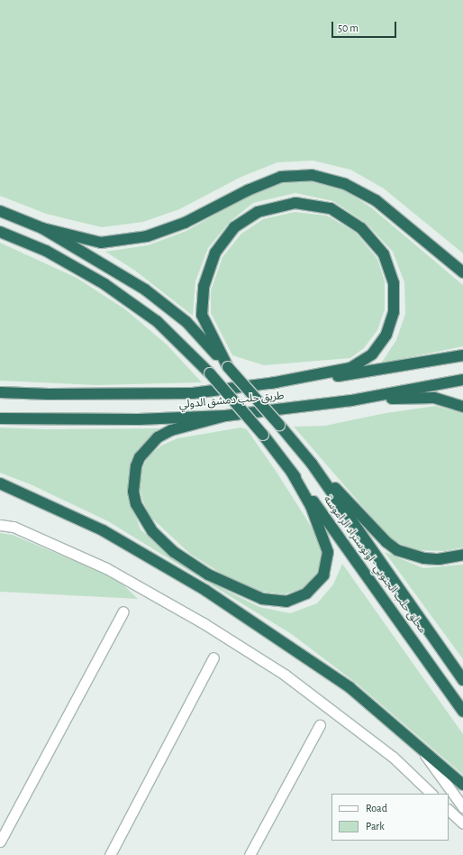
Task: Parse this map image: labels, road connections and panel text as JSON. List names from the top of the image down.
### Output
{
  "streets": {
    "highway": ["طريق حلب دمشق الدولي", "محلق حلب الجنوبي - اوتوستراد الراموسة"]
  },
  "legend": ["Road", "Park"],
  "scale_bar": "50 m"
}
